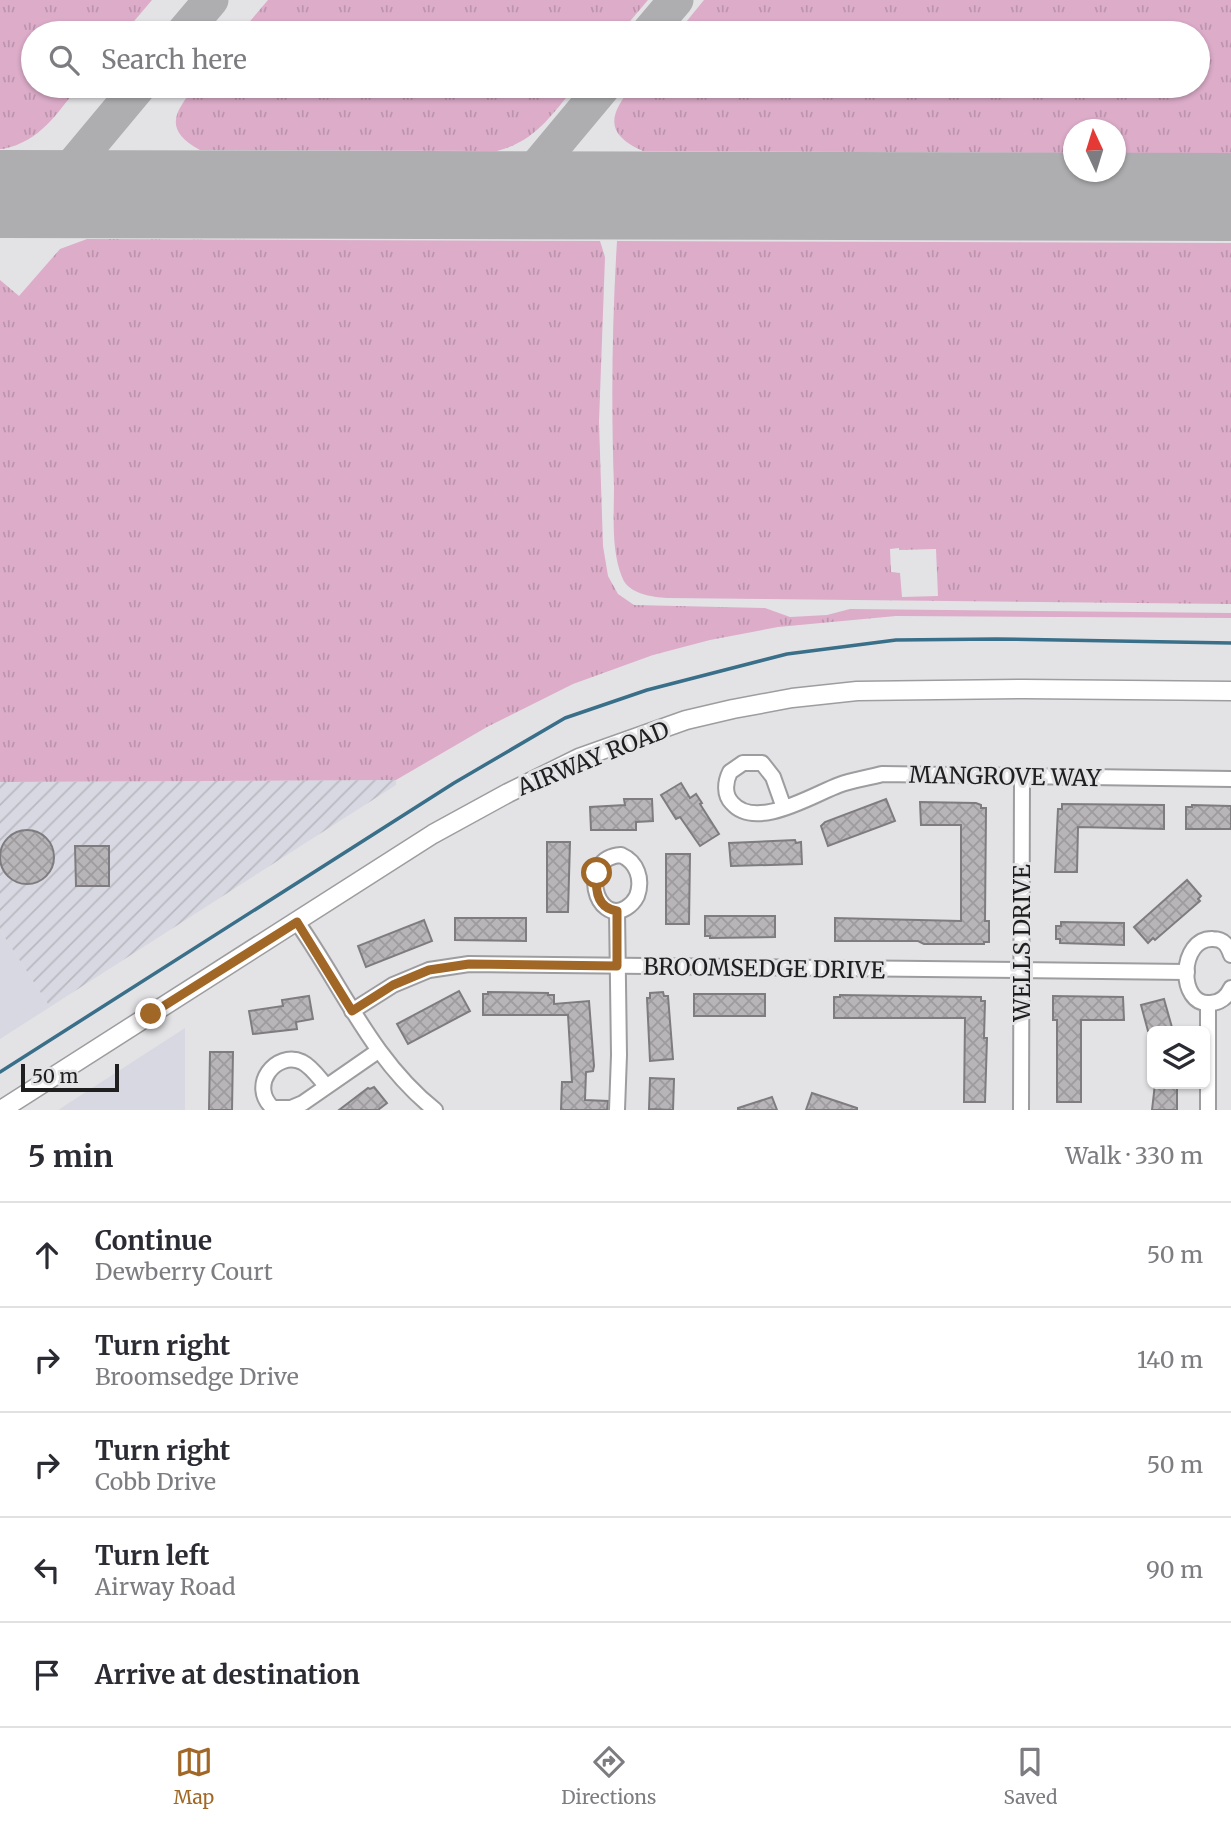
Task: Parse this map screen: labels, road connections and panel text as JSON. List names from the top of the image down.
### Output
{
  "streets": {
    "main road": ["AIRWAY ROAD"],
    "street": ["MANGROVE WAY", "WELLS DRIVE", "BROOMSEDGE DRIVE"]
  },
  "crossings": [
    ["MANGROVE WAY", "WELLS DRIVE"],
    ["WELLS DRIVE", "BROOMSEDGE DRIVE"]
  ],
  "scale_bar": "50 m",
  "north": "top",
  "page": {
    "search": "Search here",
    "scale": "50 m",
    "heading": ["5 min", "Walk · 330 m"],
    "list": [
      ["Continue", "Dewberry Court", "50 m"],
      ["Turn right", "Broomsedge Drive", "140 m"],
      ["Turn right", "Cobb Drive", "50 m"],
      ["Turn left", "Airway Road", "90 m"],
      "Arrive at destination"
    ],
    "nav": ["Map", "Directions", "Saved"]
  }
}
